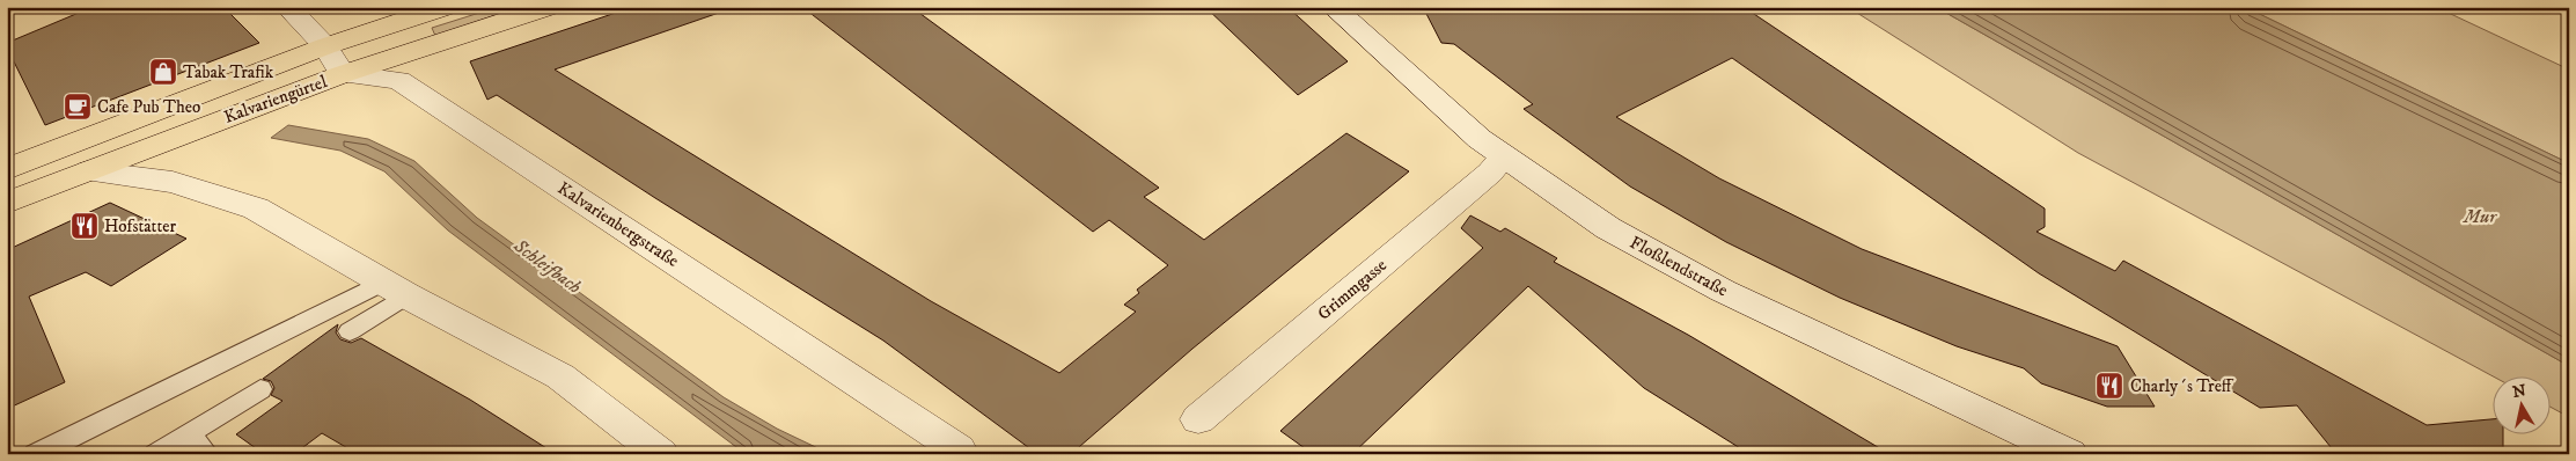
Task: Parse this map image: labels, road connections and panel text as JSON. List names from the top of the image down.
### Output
{
  "streets": {
    "main road": ["Kalvariengürtel"],
    "street": ["Kalvarienbergstraße", "Floßlendstraße", "Grimmgasse"]
  },
  "crossings": [
    ["Kalvariengürtel", "Kalvarienbergstraße"],
    ["Floßlendstraße", "Grimmgasse"]
  ],
  "water": ["Mur", "Schleifbach"],
  "places": {
    "shop": ["Tabak Trafik"],
    "cafe": ["Cafe Pub Theo"],
    "restaurant": ["Hofstätter", "Charly´s Treff"]
  },
  "north": "top"
}
